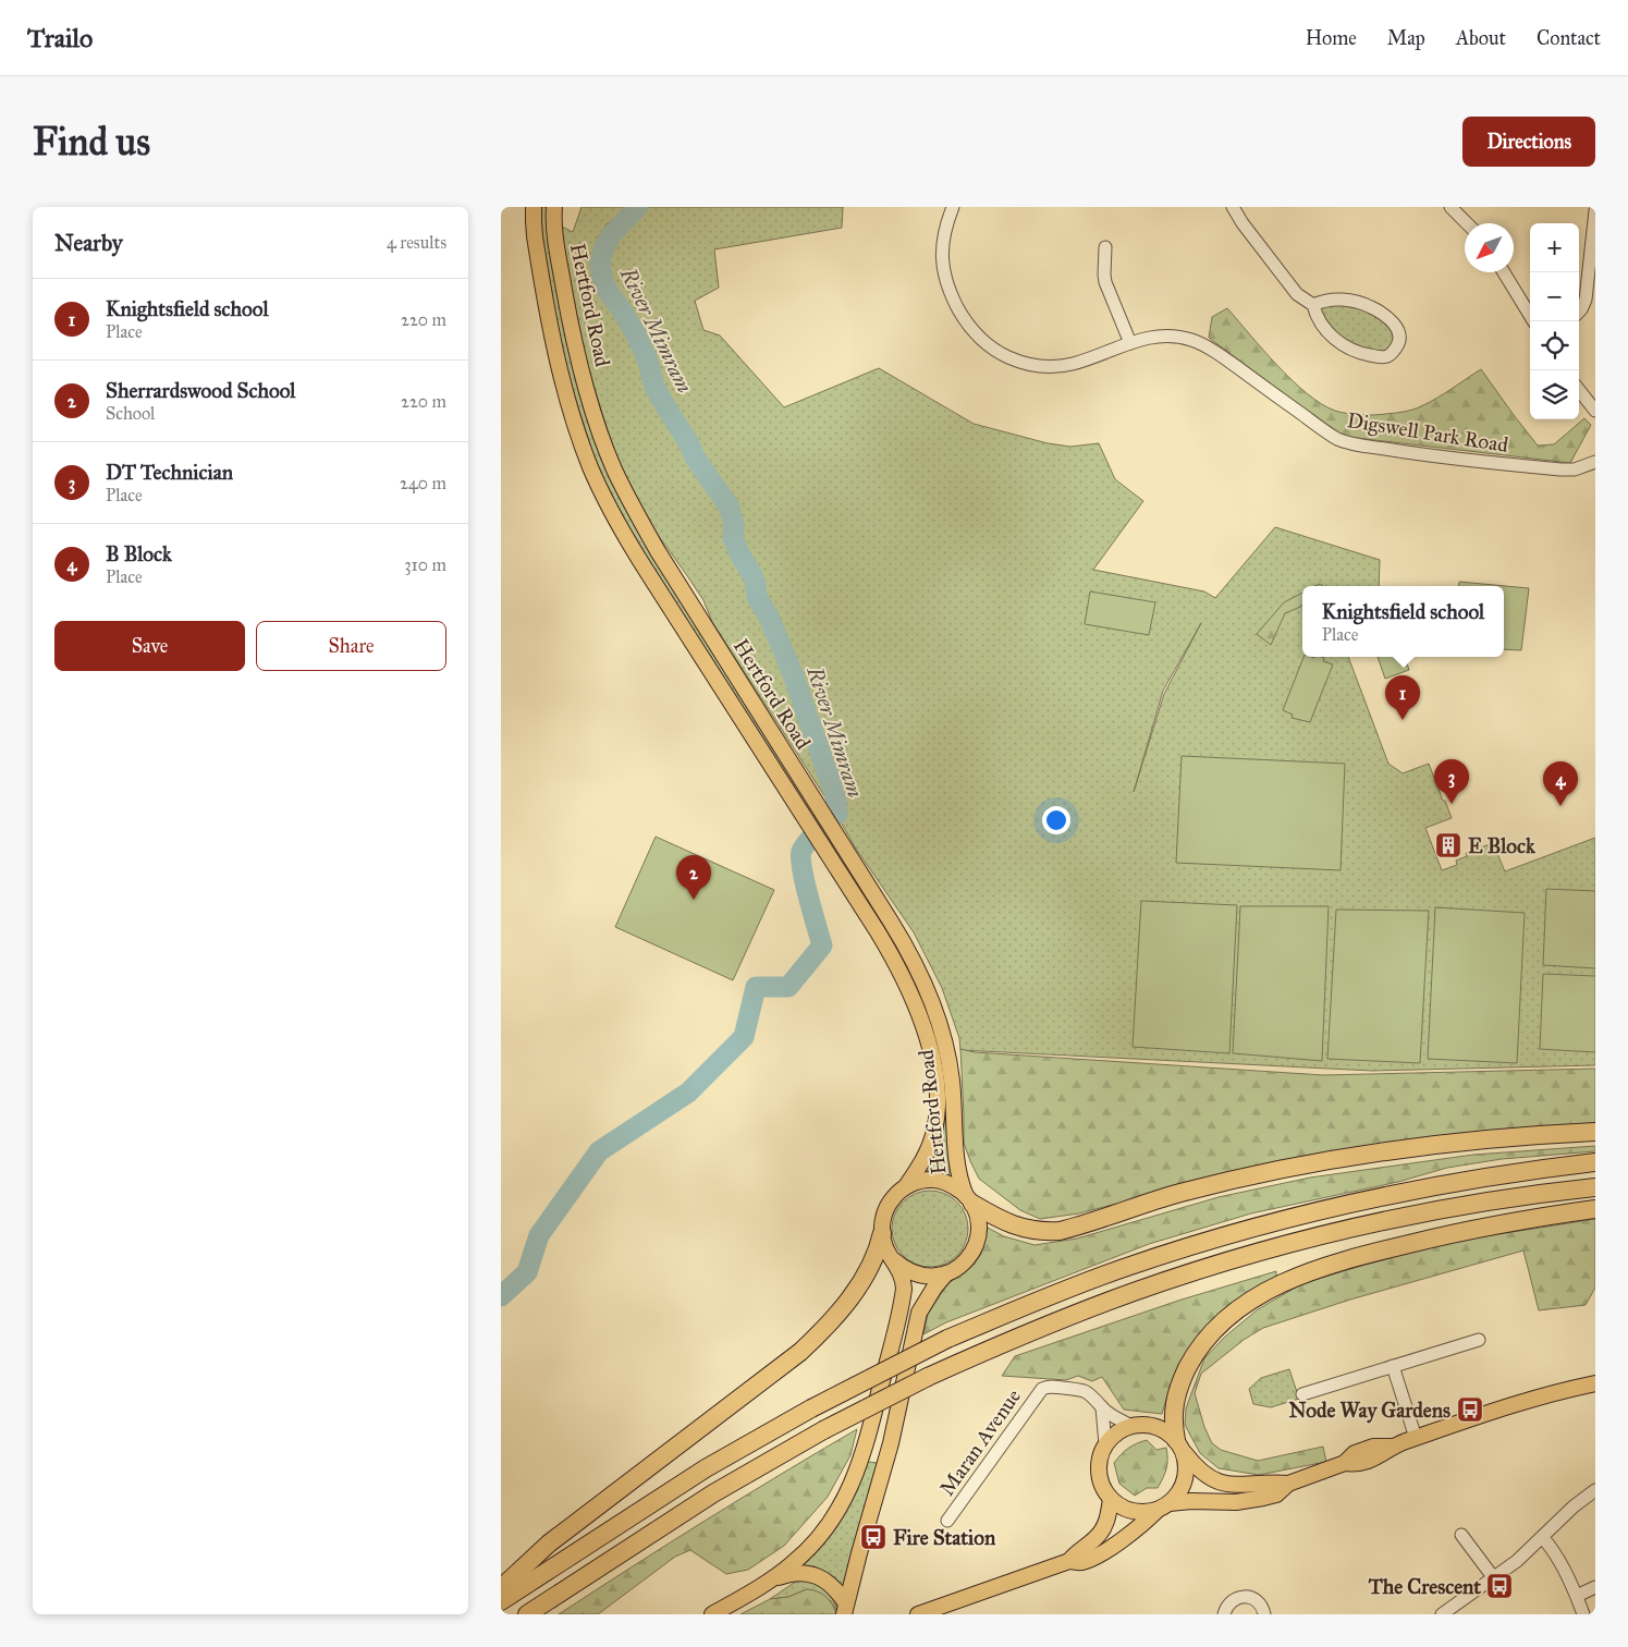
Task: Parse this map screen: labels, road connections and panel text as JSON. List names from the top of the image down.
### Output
{
  "streets": {
    "main road": ["Hertford Road"],
    "street": ["Digswell Park Road", "Maran Avenue"]
  },
  "water": ["River Mimram"],
  "places": {
    "building": ["E Block"],
    "bus stop": ["Node Way Gardens", "Fire Station", "The Crescent"]
  },
  "north": "bottom left",
  "page": {
    "header": "Trailo",
    "nav": [
      "Home",
      "Map",
      "About",
      "Contact"
    ],
    "buttons": [
      "Directions",
      ["Save", "Share"]
    ],
    "title": "Find us",
    "heading": ["Nearby", "4 results"],
    "map_buttons": ["+", "−"],
    "list": [
      {
        "mark": "1",
        "name": "Knightsfield school",
        "note": "Place",
        "value": "220 m"
      },
      {
        "mark": "2",
        "name": "Sherrardswood School",
        "note": "School",
        "value": "220 m"
      },
      {
        "mark": "3",
        "name": "DT Technician",
        "note": "Place",
        "value": "240 m"
      },
      {
        "mark": "4",
        "name": "B Block",
        "note": "Place",
        "value": "310 m"
      }
    ],
    "popup": ["Knightsfield school", "Place"],
    "pins": [
      "1",
      "3",
      "4",
      "2"
    ]
  }
}
